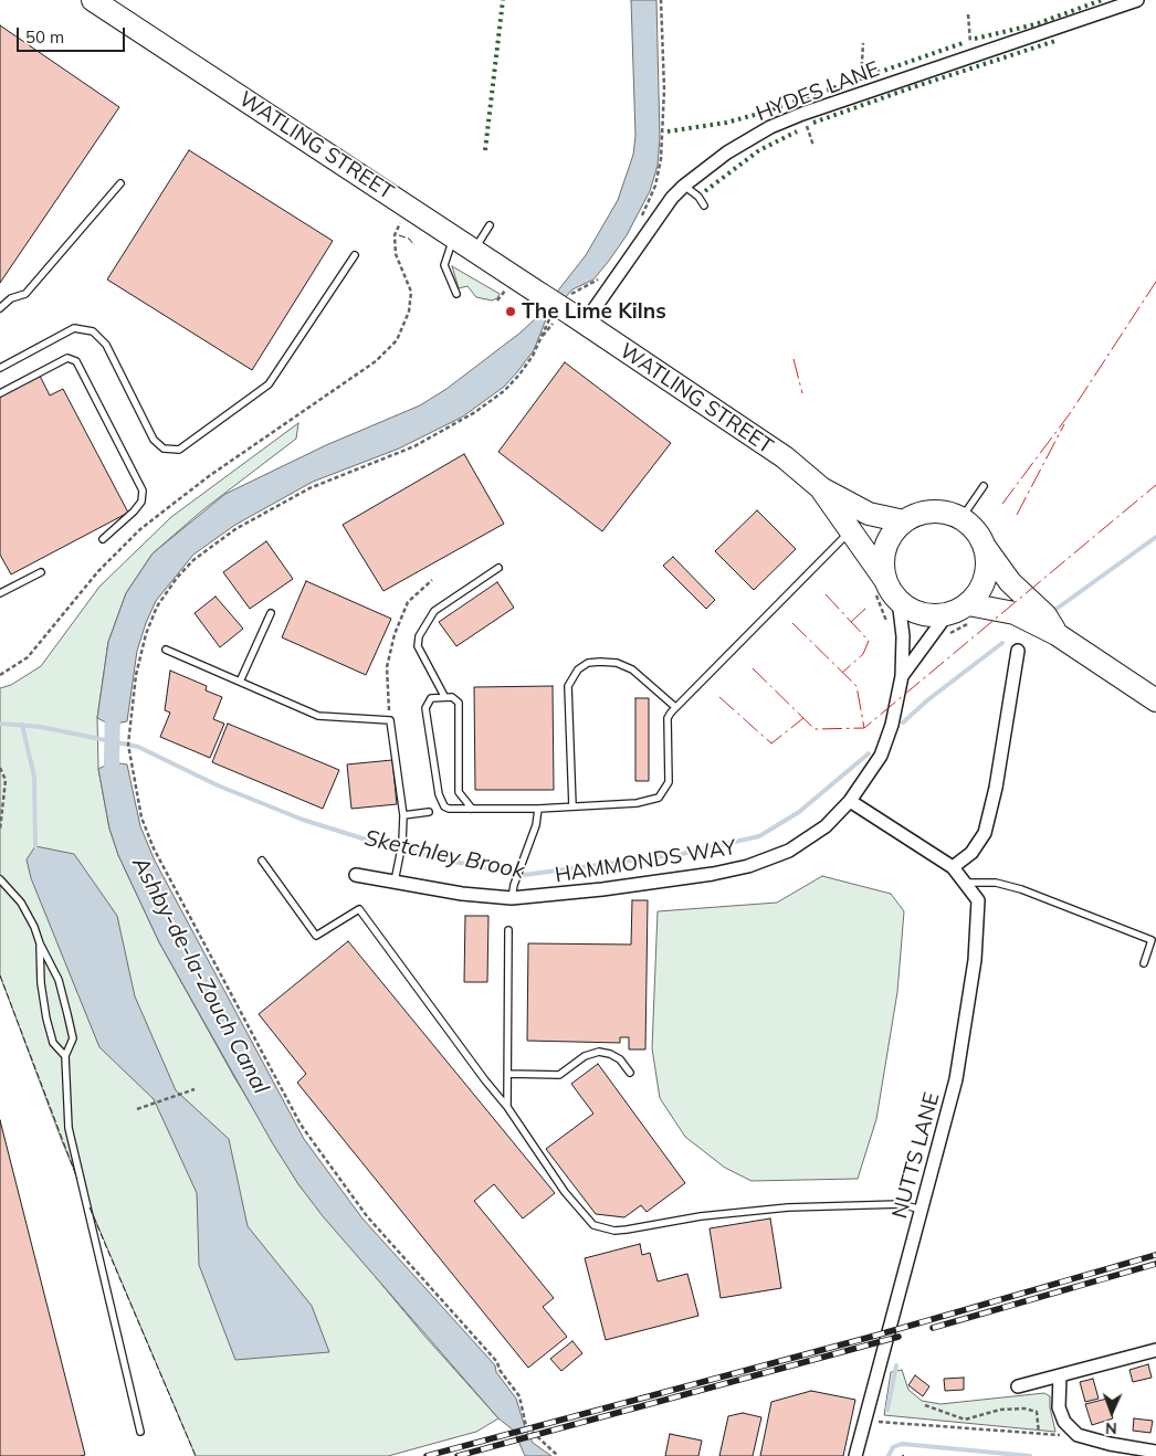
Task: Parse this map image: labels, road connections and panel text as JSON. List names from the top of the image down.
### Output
{
  "streets": {
    "highway": ["WATLING STREET"],
    "street": ["HYDES LANE", "HAMMONDS WAY", "NUTTS LANE"]
  },
  "crossings": [
    ["HYDES LANE", "WATLING STREET"],
    ["WATLING STREET", "HAMMONDS WAY"],
    ["HAMMONDS WAY", "NUTTS LANE"]
  ],
  "water": ["Sketchley Brook", "Ashby-de-la-Zouch Canal"],
  "places": ["The Lime Kilns"],
  "scale_bar": "50 m",
  "north": "bottom"
}
